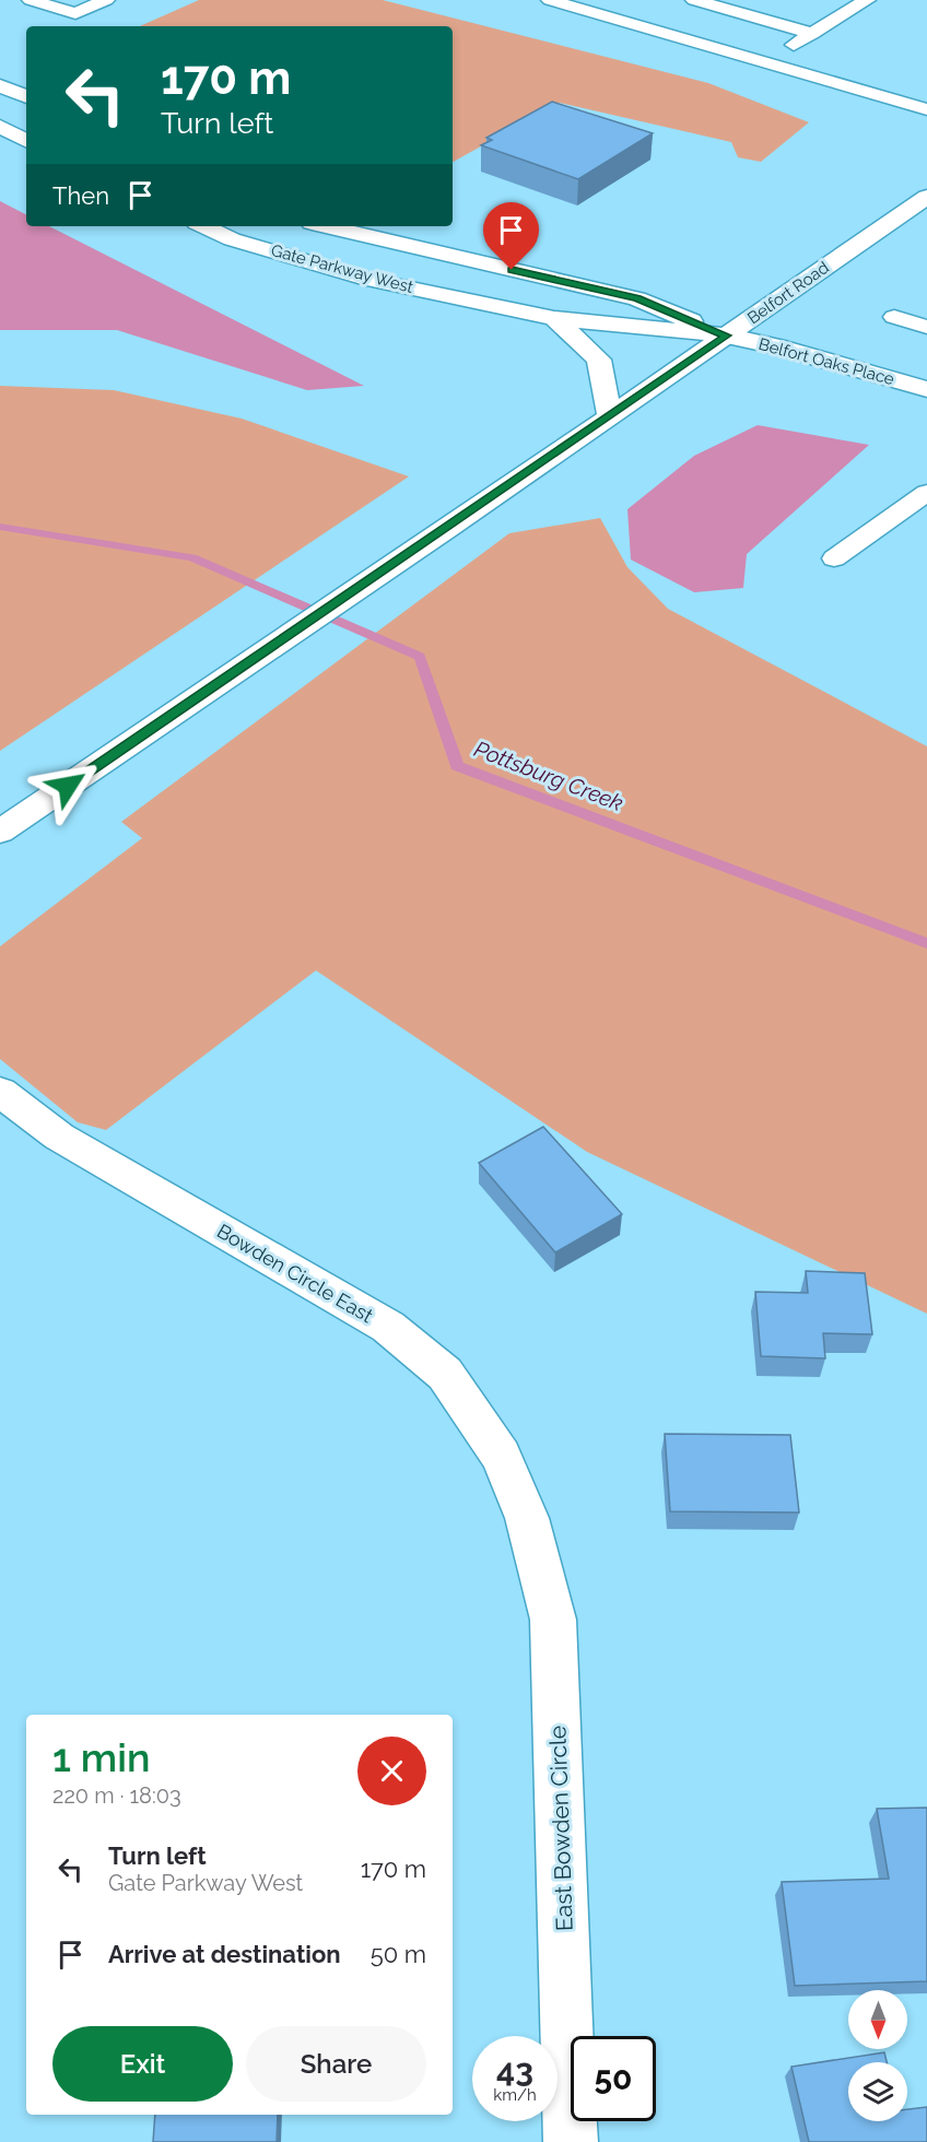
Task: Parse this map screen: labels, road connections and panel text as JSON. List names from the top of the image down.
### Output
{
  "streets": {
    "main road": [
      "Gate Parkway West",
      "Belfort Road",
      "Belfort Oaks Place",
      "Bowden Circle East",
      "East Bowden Circle"
    ]
  },
  "crossings": [
    ["Gate Parkway West", "Belfort Road"],
    ["Gate Parkway West", "Belfort Oaks Place"],
    ["Belfort Road", "Belfort Oaks Place"],
    ["Bowden Circle East", "East Bowden Circle"]
  ],
  "water": ["Pottsburg Creek"],
  "north": "bottom",
  "page": {
    "turn": ["170 m", "Turn left"],
    "then": "Then",
    "heading": ["1 min", "220 m · 18:03"],
    "list": [
      {
        "name": "Turn left",
        "note": "Gate Parkway West",
        "value": "170 m"
      },
      {
        "name": "Arrive at destination",
        "value": "50 m"
      }
    ],
    "buttons": ["Exit", "Share"],
    "speed": "43 km/h",
    "limit": "50"
  }
}
